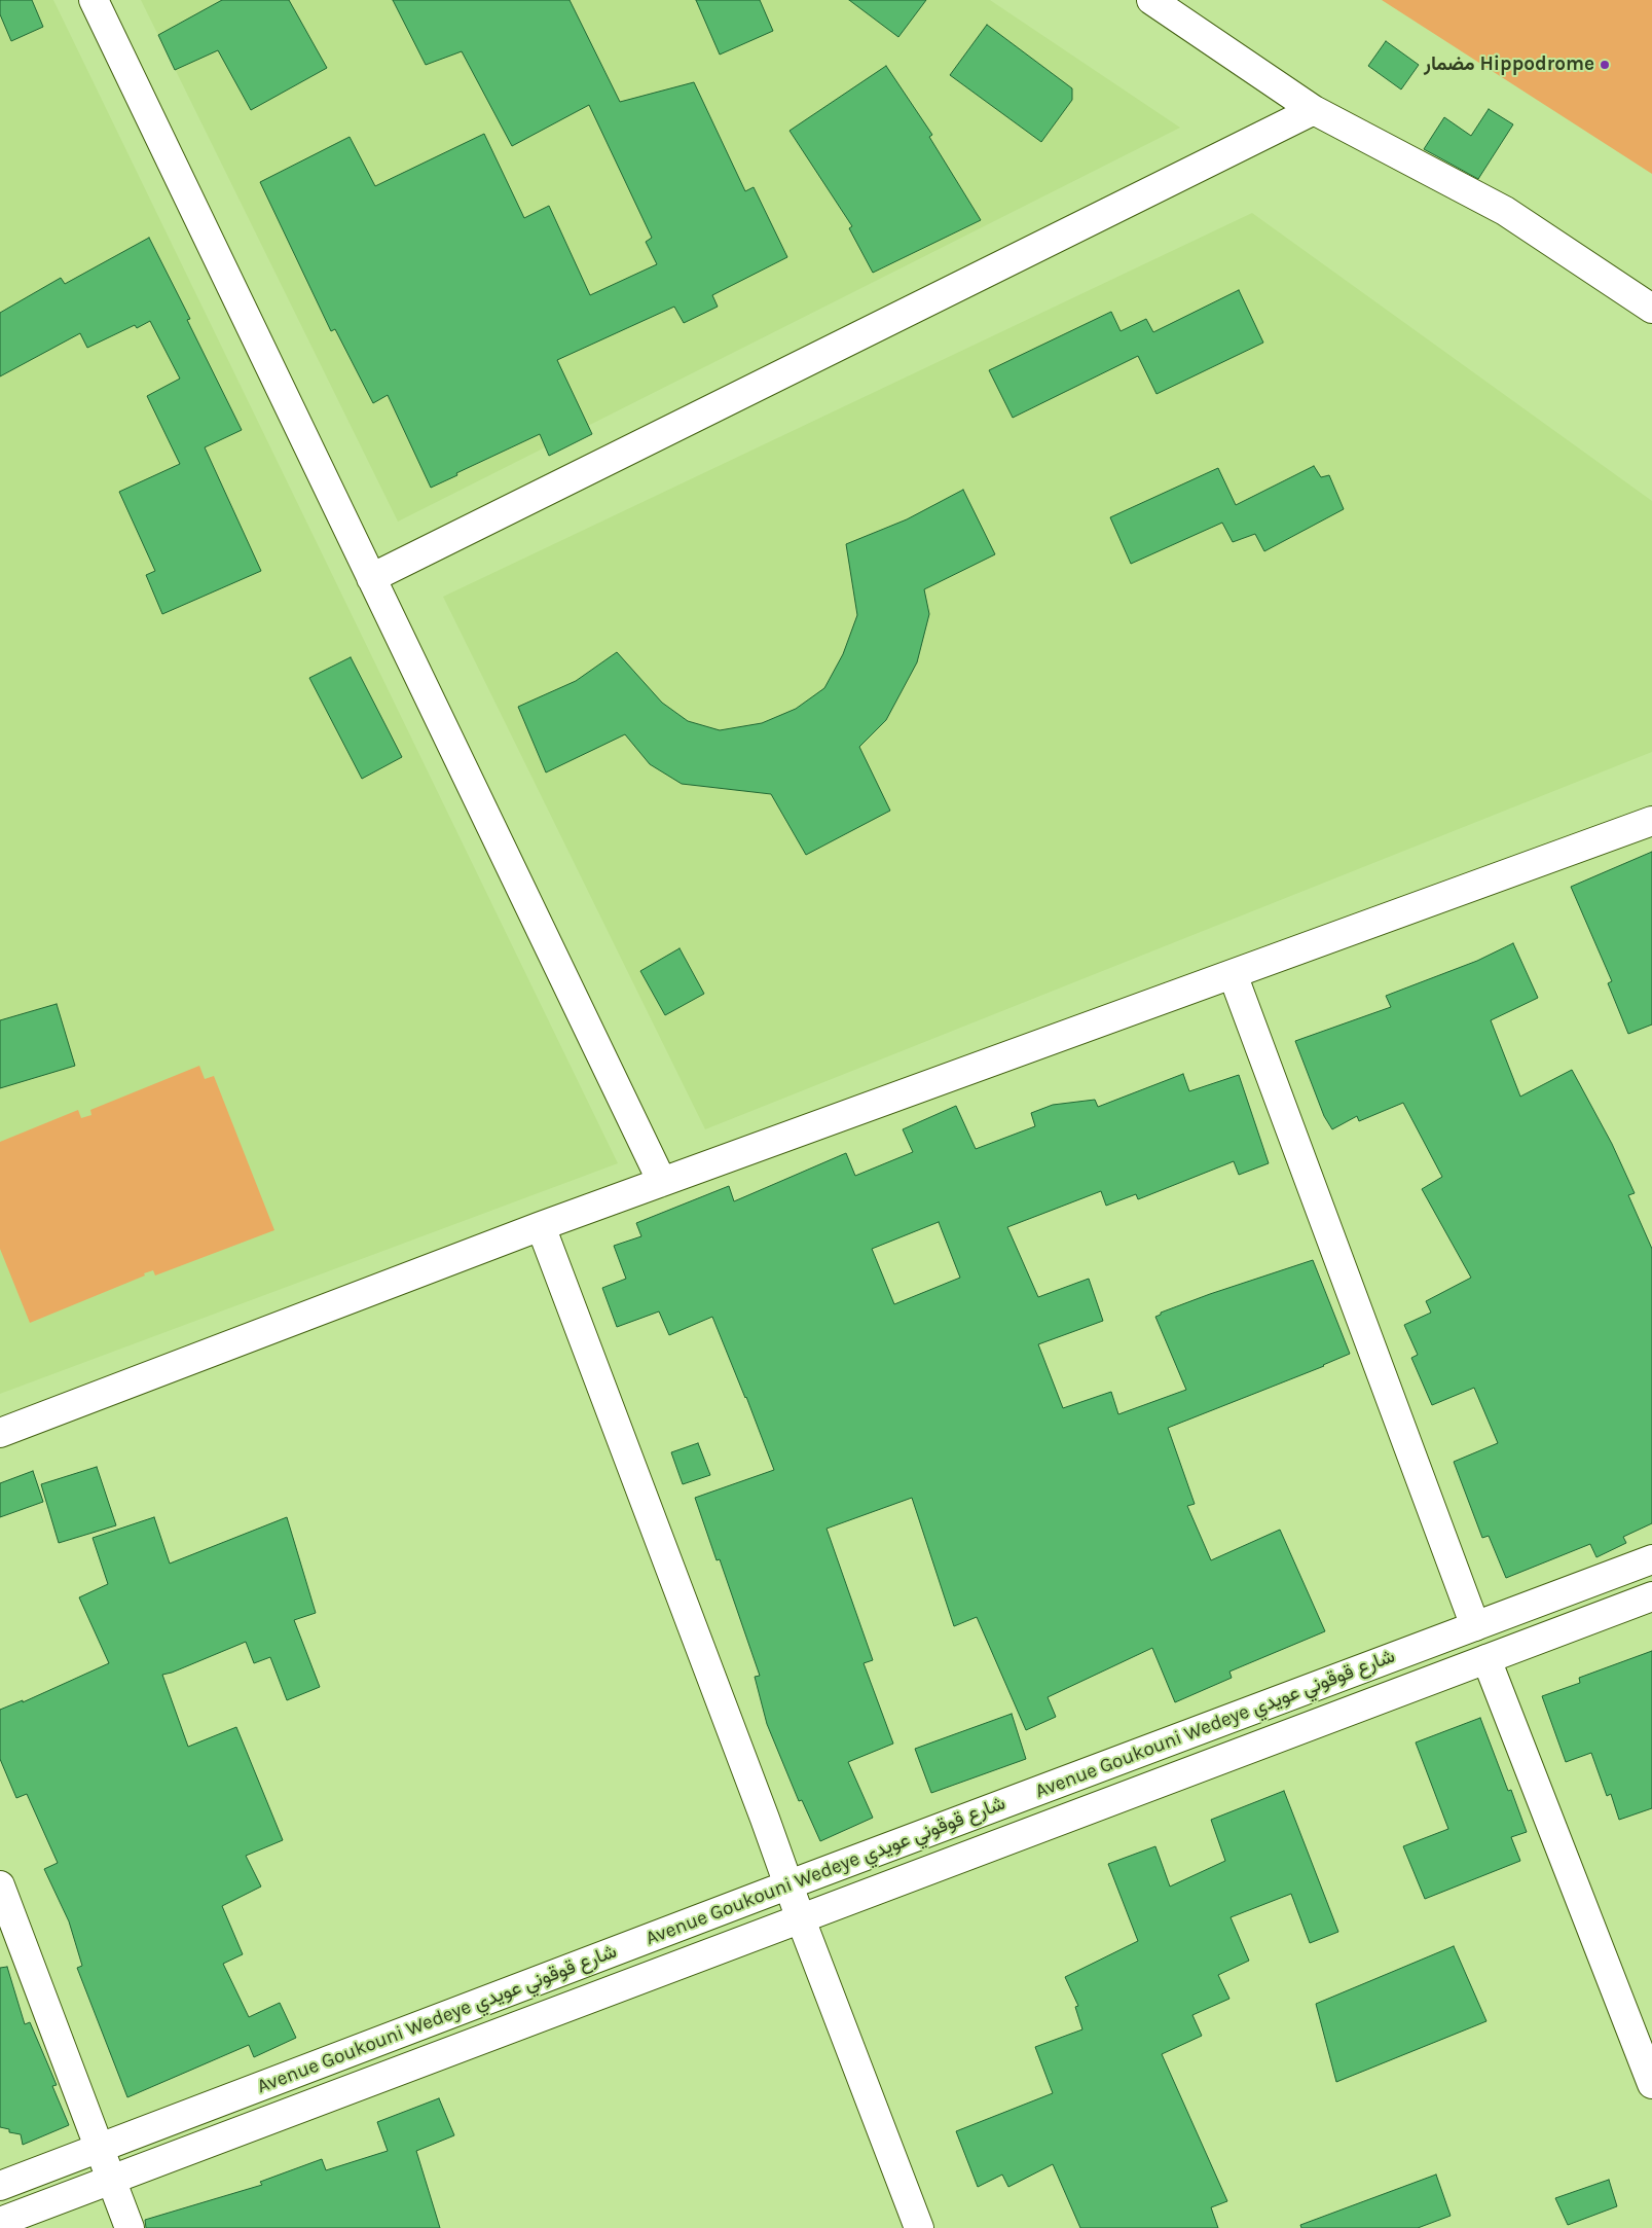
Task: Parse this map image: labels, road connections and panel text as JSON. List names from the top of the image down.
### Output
{
  "streets": {
    "street": ["Avenue Goukouni Wedeye شارع قوقوني عويدي"]
  },
  "places": ["مضمار Hippodrome"]
}
